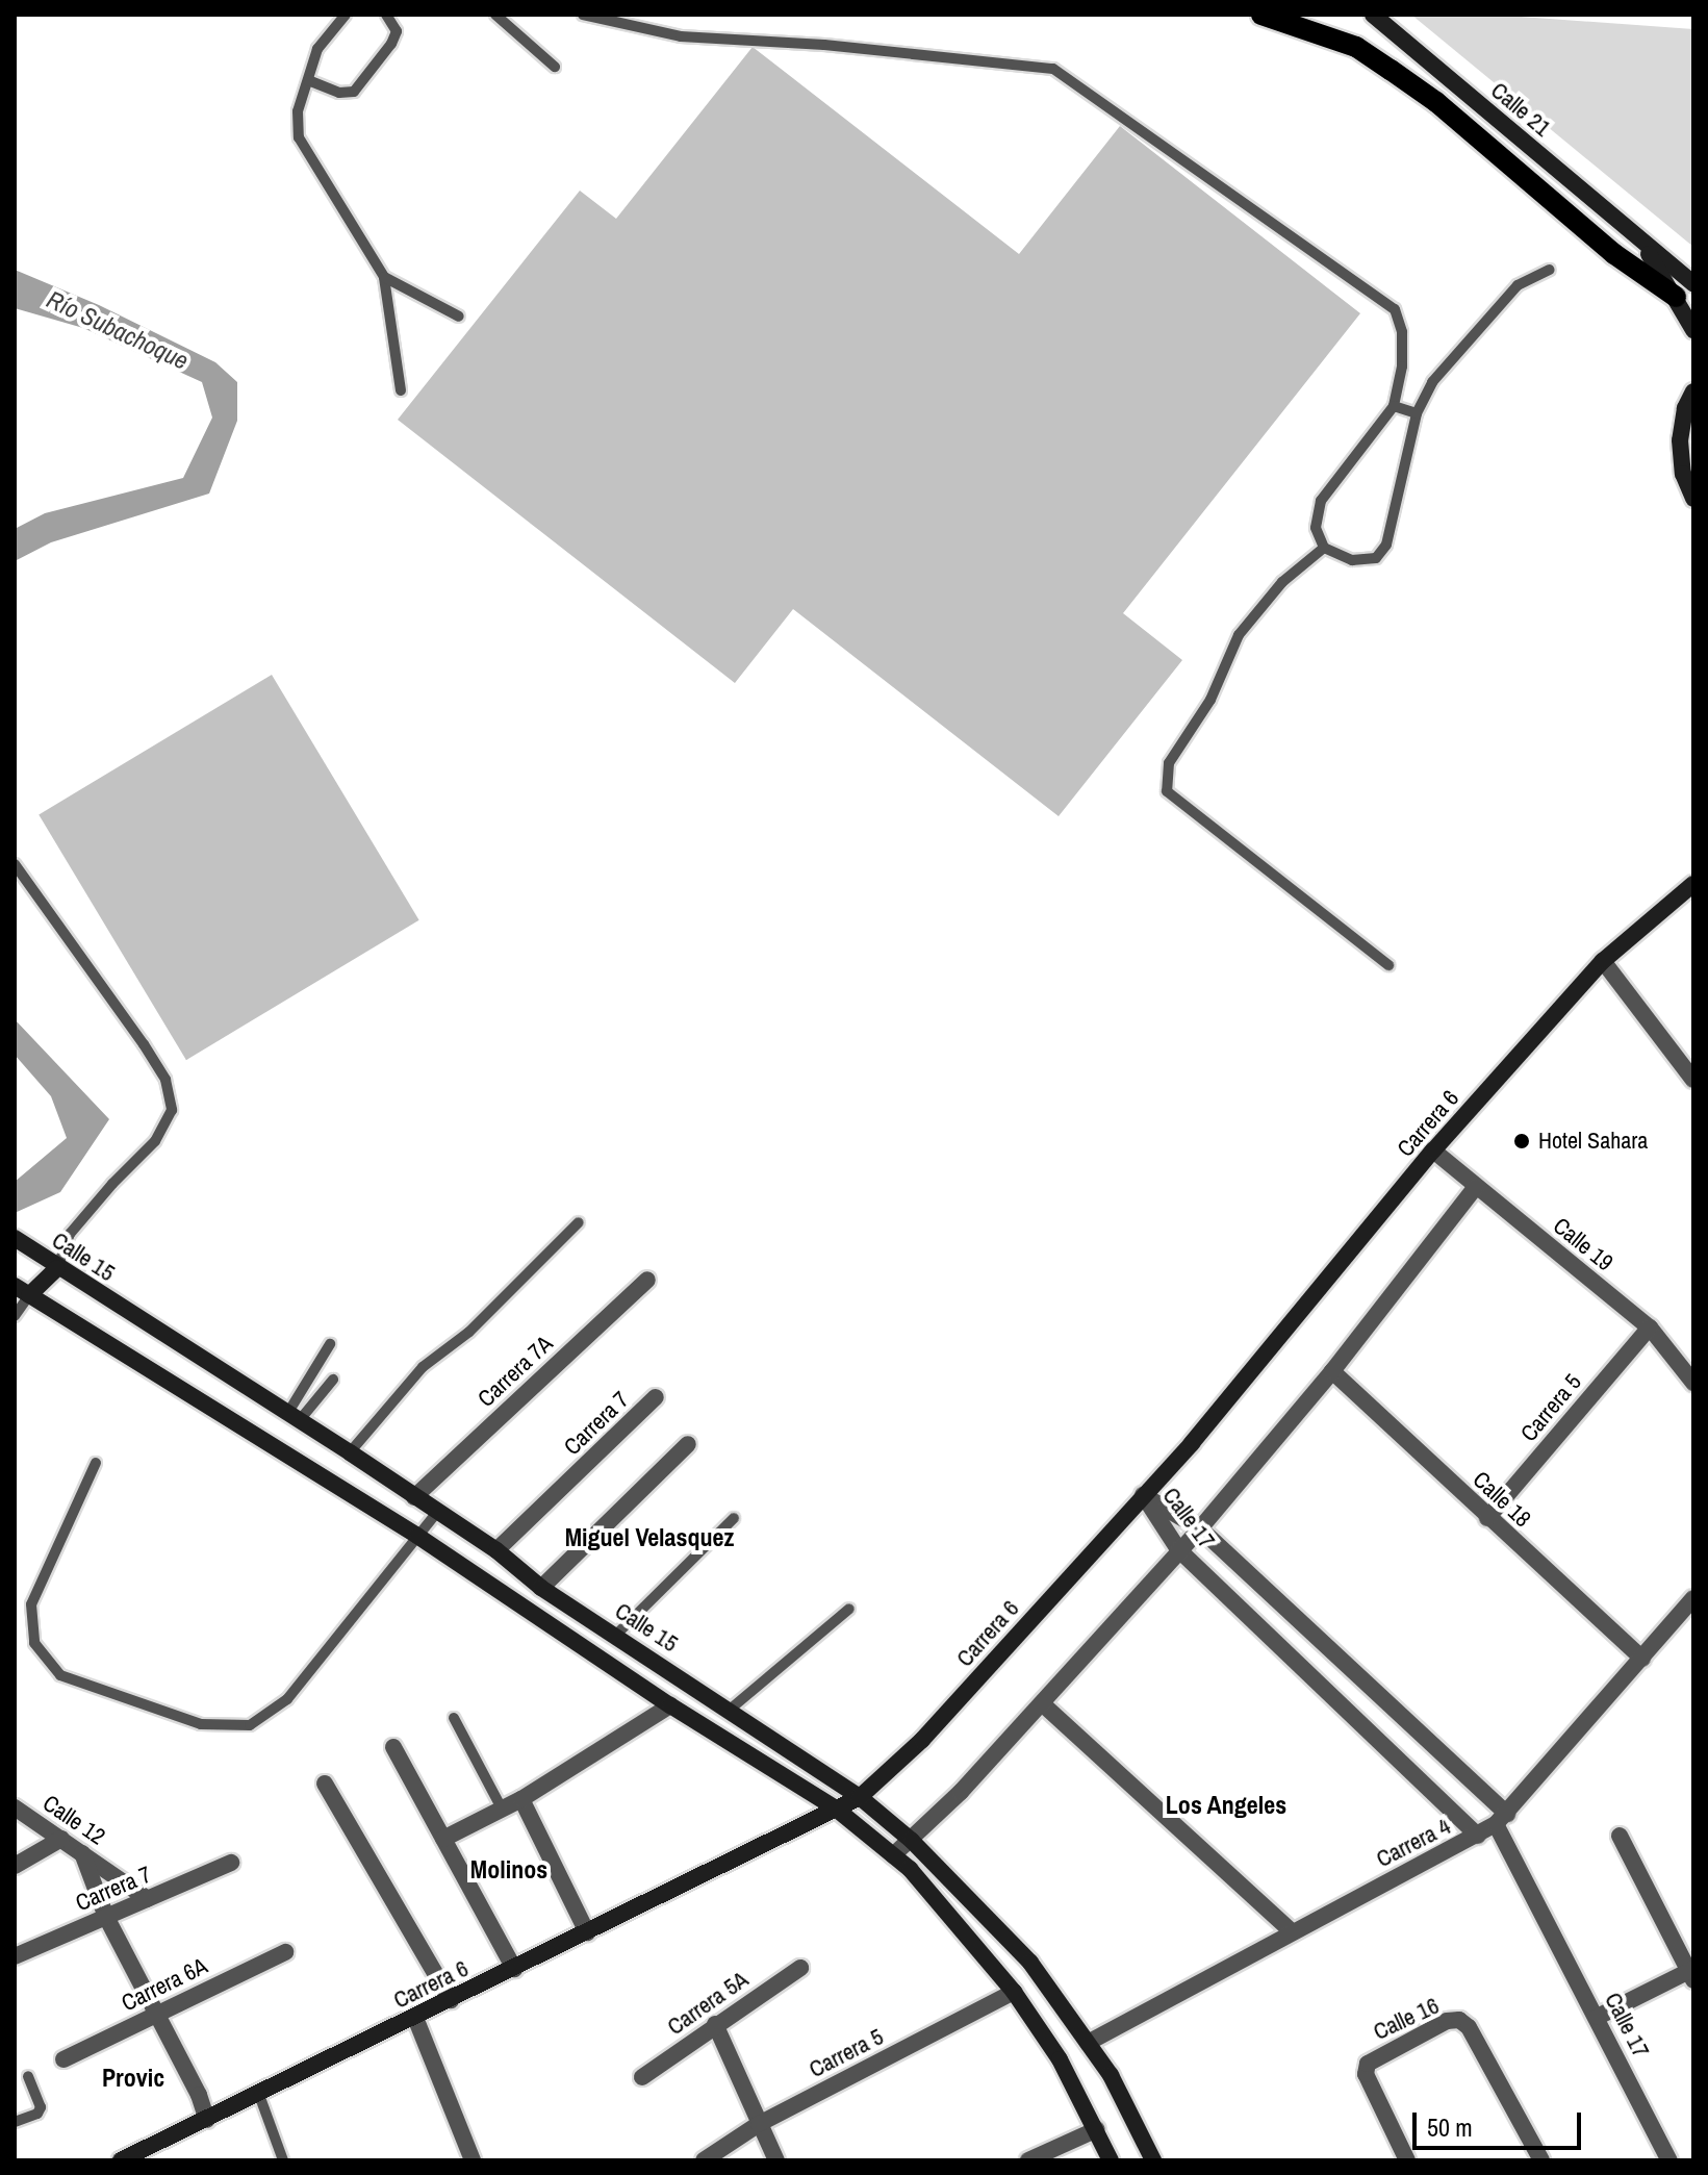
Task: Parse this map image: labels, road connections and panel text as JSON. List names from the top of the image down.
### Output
{
  "streets": {
    "street": [
      "Calle 21",
      "Carrera 6",
      "Calle 19",
      "Calle 15",
      "Carrera 7A",
      "Carrera 5",
      "Carrera 7",
      "Calle 18",
      "Calle 17",
      "Calle 12",
      "Carrera 4",
      "Carrera 6A",
      "Carrera 5A",
      "Calle 16"
    ]
  },
  "crossings": [
    ["Carrera 6", "Calle 19"],
    ["Carrera 6", "Calle 15"],
    ["Carrera 6", "Calle 17"],
    ["Calle 19", "Carrera 5"],
    ["Calle 15", "Carrera 7A"],
    ["Calle 15", "Carrera 7"],
    ["Calle 15", "Carrera 4"],
    ["Carrera 5", "Calle 18"],
    ["Carrera 7", "Calle 12"],
    ["Calle 18", "Carrera 4"],
    ["Calle 17", "Carrera 4"]
  ],
  "districts": [
    "Miguel Velasquez",
    "Los Angeles",
    "Molinos",
    "Provic"
  ],
  "water": ["Río Subachoque"],
  "places": ["Hotel Sahara"],
  "scale_bar": "50 m"
}
